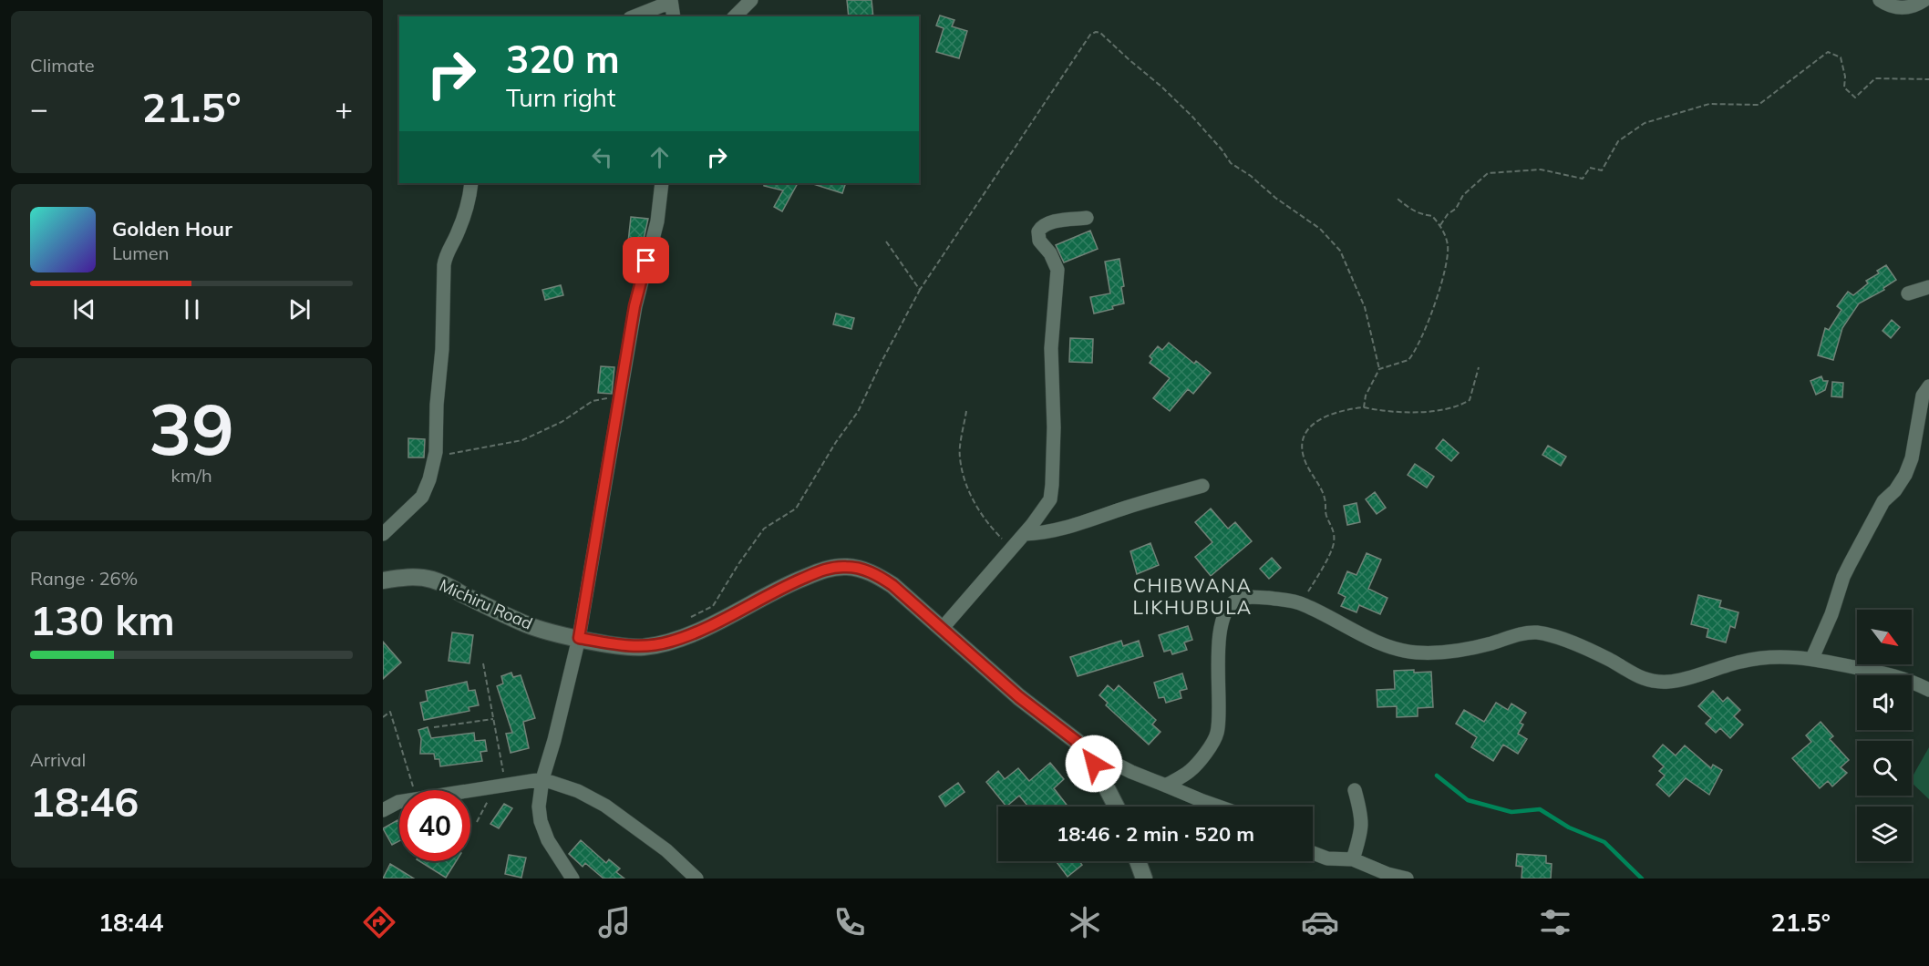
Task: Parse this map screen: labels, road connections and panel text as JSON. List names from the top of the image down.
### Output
{
  "streets": {
    "street": ["Michiru Road"]
  },
  "districts": ["CHIBWANA LIKHUBULA"],
  "north": "bottom right",
  "page": {
    "tile": [
      "Climate",
      ["39", "km/h"],
      ["Range · 26%", "130 km"],
      ["Arrival", "18:46"]
    ],
    "turn": ["320 m", "Turn right"],
    "heat": ["−", "21.5°", "+"],
    "song": ["Golden Hour", "Lumen"],
    "limit": "40",
    "trip": "18:46 · 2 min · 520 m",
    "tabs": ["18:44", "21.5°"]
  }
}
